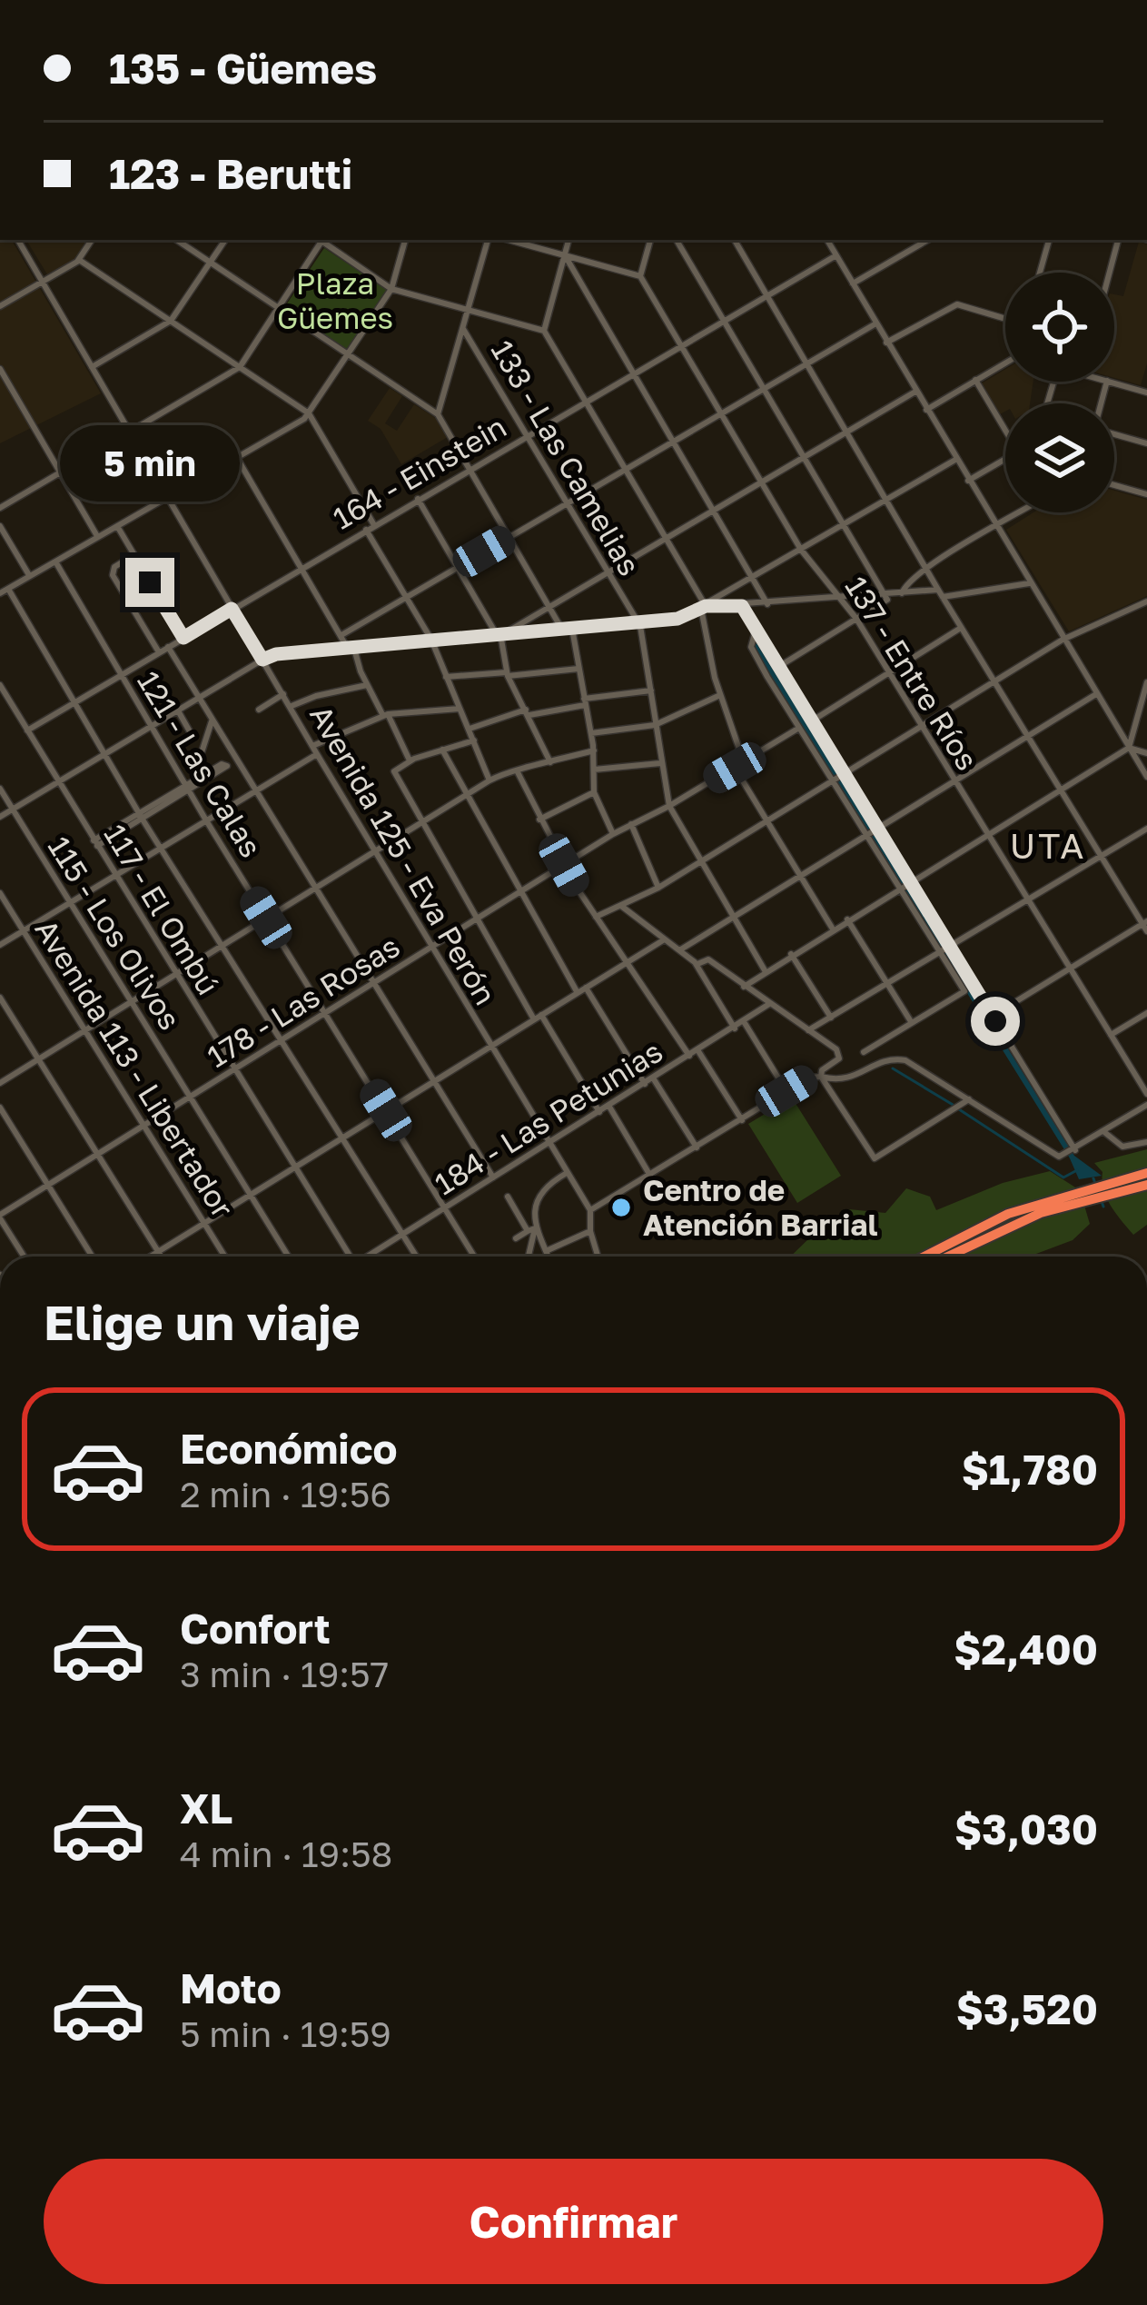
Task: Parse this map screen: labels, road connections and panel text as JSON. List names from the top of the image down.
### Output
{
  "streets": {
    "street": [
      "133 - Las Camelias",
      "164 - Einstein",
      "137 - Entre Ríos",
      "121 - Las Calas",
      "Avenida 125 - Eva Perón",
      "117 - El Ombú",
      "115 - Los Olivos",
      "178 - Las Rosas",
      "Avenida 113 - Libertador",
      "184 - Las Petunias"
    ]
  },
  "crossings": [
    ["133 - Las Camelias", "164 - Einstein"],
    ["133 - Las Camelias", "178 - Las Rosas"],
    ["164 - Einstein", "137 - Entre Ríos"],
    ["164 - Einstein", "121 - Las Calas"],
    ["164 - Einstein", "Avenida 125 - Eva Perón"],
    ["164 - Einstein", "117 - El Ombú"],
    ["121 - Las Calas", "178 - Las Rosas"],
    ["121 - Las Calas", "184 - Las Petunias"],
    ["Avenida 125 - Eva Perón", "178 - Las Rosas"],
    ["Avenida 125 - Eva Perón", "184 - Las Petunias"],
    ["117 - El Ombú", "178 - Las Rosas"],
    ["115 - Los Olivos", "178 - Las Rosas"],
    ["178 - Las Rosas", "Avenida 113 - Libertador"]
  ],
  "districts": ["UTA"],
  "parks": ["Plaza Güemes"],
  "places": ["Centro de Atención Barrial"],
  "page": {
    "banner": ["135 - Güemes", "123 - Berutti"],
    "bubble": "5 min",
    "heading": "Elige un viaje",
    "list": [
      {
        "name": "Económico",
        "note": "2 min · 19:56",
        "value": "$1,780"
      },
      {
        "name": "Confort",
        "note": "3 min · 19:57",
        "value": "$2,400"
      },
      {
        "name": "XL",
        "note": "4 min · 19:58",
        "value": "$3,030"
      },
      {
        "name": "Moto",
        "note": "5 min · 19:59",
        "value": "$3,520"
      }
    ],
    "buttons": "Confirmar"
  }
}
